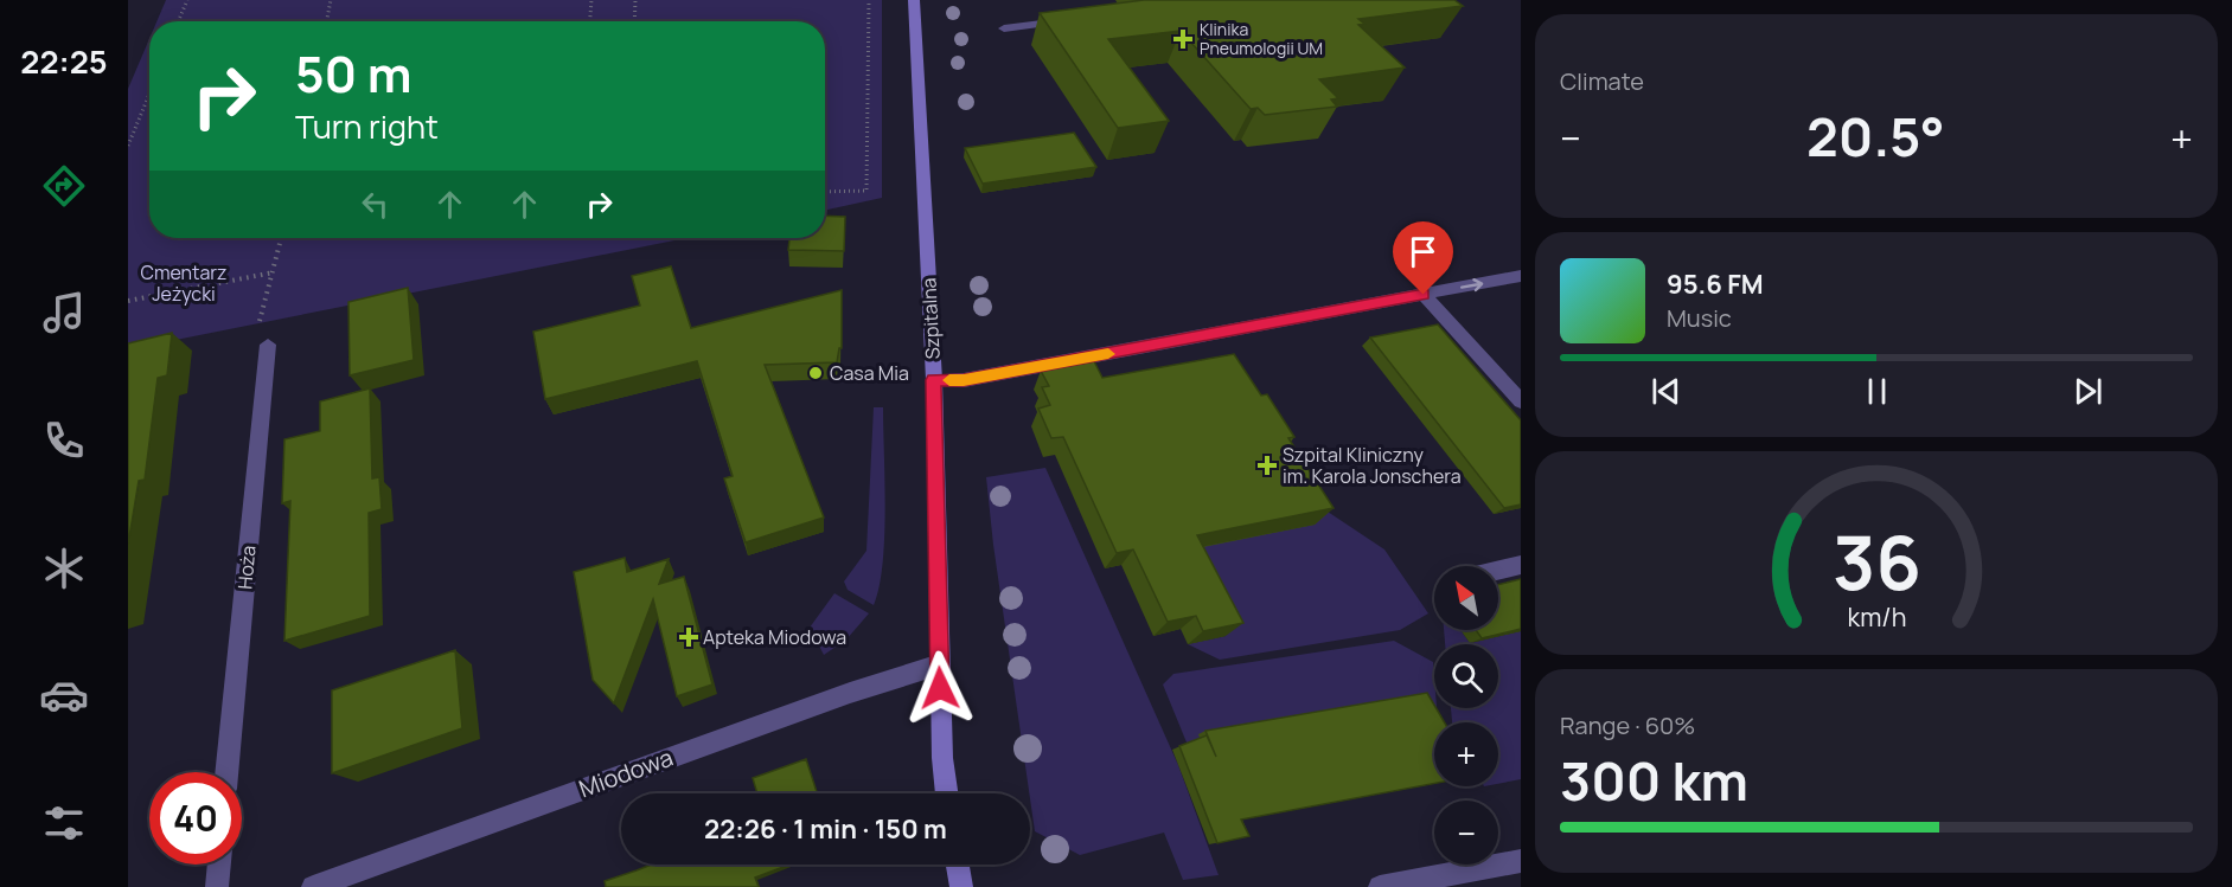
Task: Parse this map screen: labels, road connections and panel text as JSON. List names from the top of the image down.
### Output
{
  "streets": {
    "street": ["Szpitalna", "Hoża", "Miodowa"]
  },
  "crossings": [
    ["Szpitalna", "Miodowa"]
  ],
  "parks": ["Cmentarz Jeżycki"],
  "places": {
    "health": ["Klinika Pneumologii UM", "Szpital Kliniczny im. Karola Jonschera", "Apteka Miodowa"],
    "other": ["Casa Mia"]
  },
  "north": "top left",
  "page": {
    "tabs": "22:25",
    "tile": [
      "Climate",
      ["Range · 60%", "300 km"]
    ],
    "turn": ["50 m", "Turn right"],
    "heat": ["−", "20.5°", "+"],
    "song": ["95.6 FM", "Music"],
    "map_buttons": ["+", "−"],
    "limit": "40",
    "trip": "22:26 · 1 min · 150 m",
    "gauge": ["36", "km/h"]
  }
}
